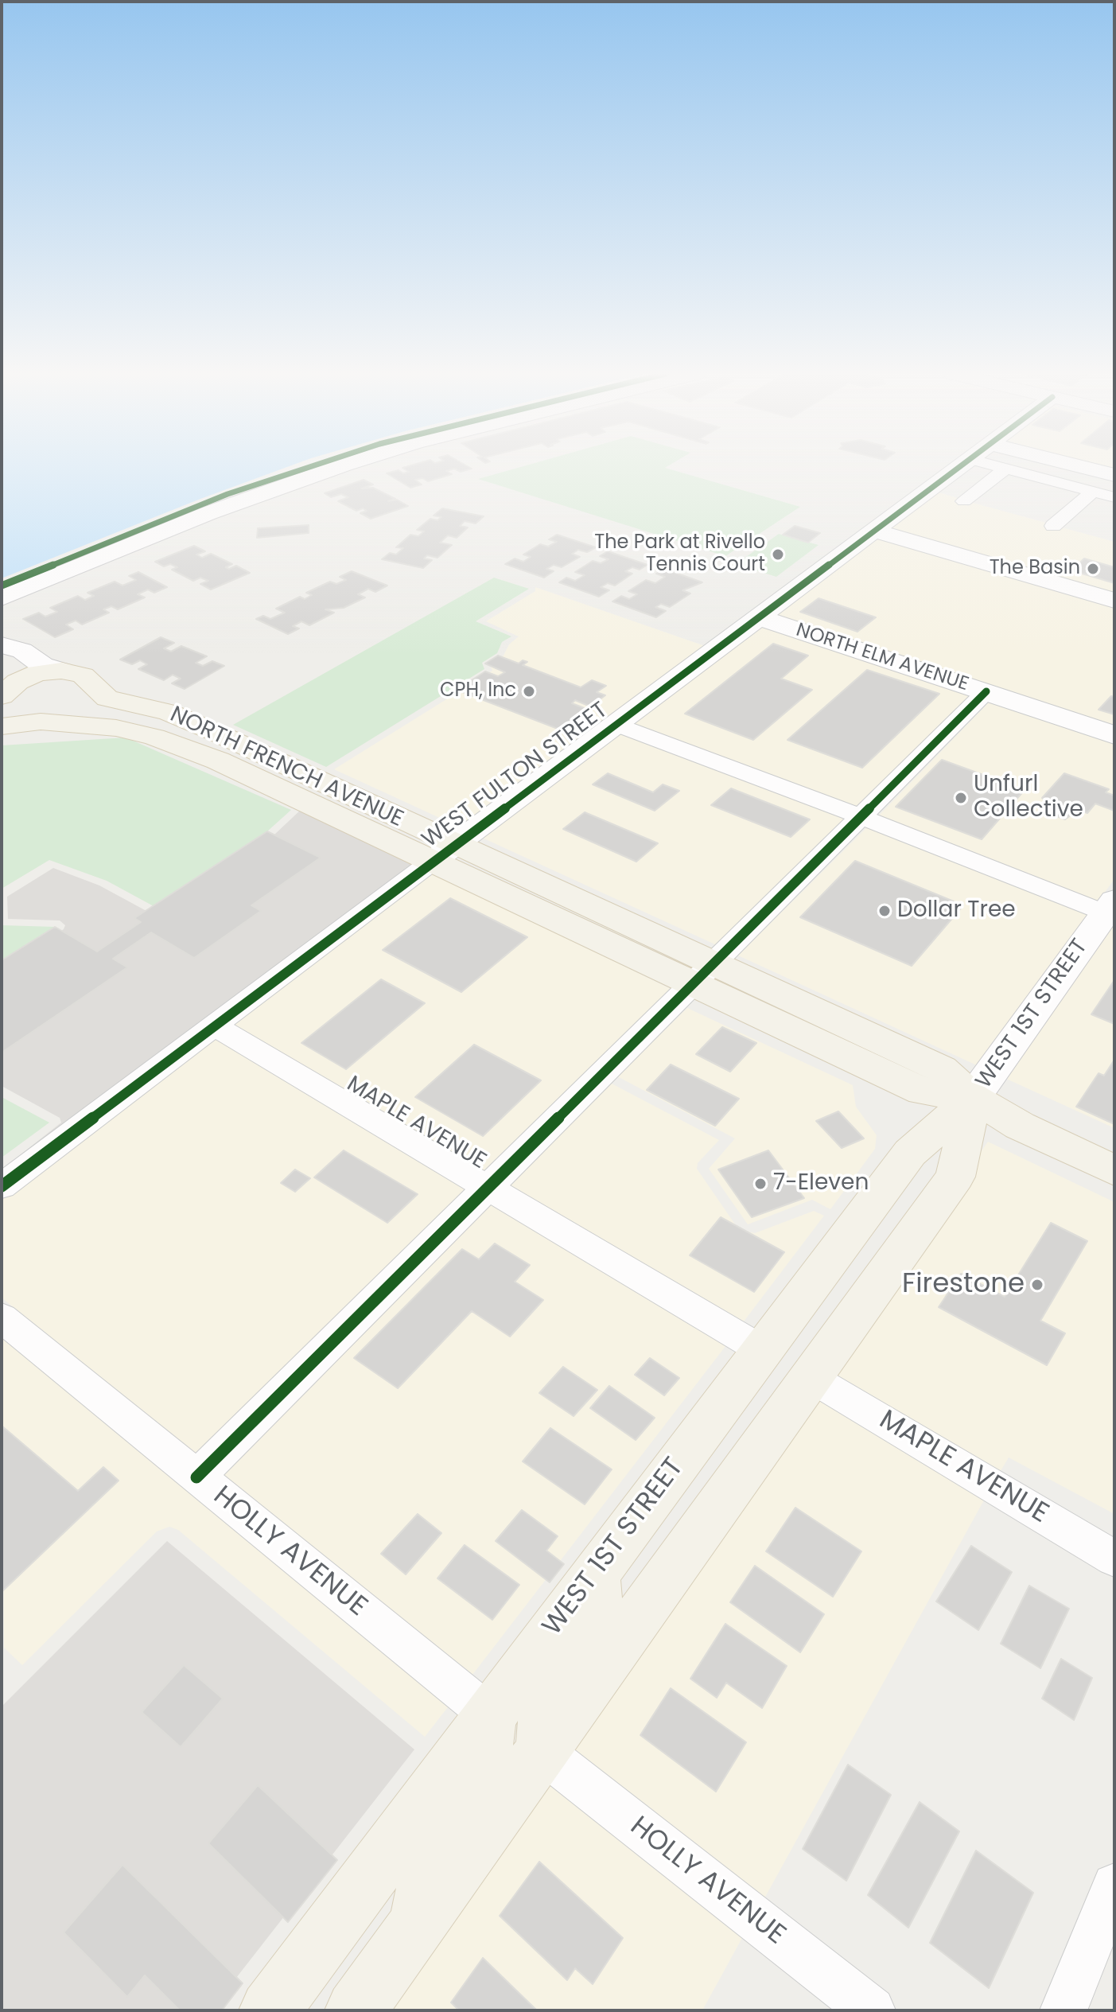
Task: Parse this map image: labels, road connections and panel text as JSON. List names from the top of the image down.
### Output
{
  "streets": {
    "main road": ["NORTH FRENCH AVENUE", "WEST 1ST STREET"],
    "street": [
      "NORTH ELM AVENUE",
      "WEST FULTON STREET",
      "MAPLE AVENUE",
      "HOLLY AVENUE"
    ]
  },
  "crossings": [
    ["NORTH ELM AVENUE", "WEST FULTON STREET"],
    ["NORTH FRENCH AVENUE", "WEST FULTON STREET"],
    ["NORTH FRENCH AVENUE", "WEST 1ST STREET"],
    ["WEST FULTON STREET", "MAPLE AVENUE"],
    ["WEST 1ST STREET", "MAPLE AVENUE"],
    ["WEST 1ST STREET", "HOLLY AVENUE"]
  ],
  "places": [
    "The Park at Rivello Tennis Court",
    "The Basin",
    "CPH, Inc",
    "Unfurl Collective",
    "Dollar Tree",
    "7-Eleven",
    "Firestone"
  ]
}
